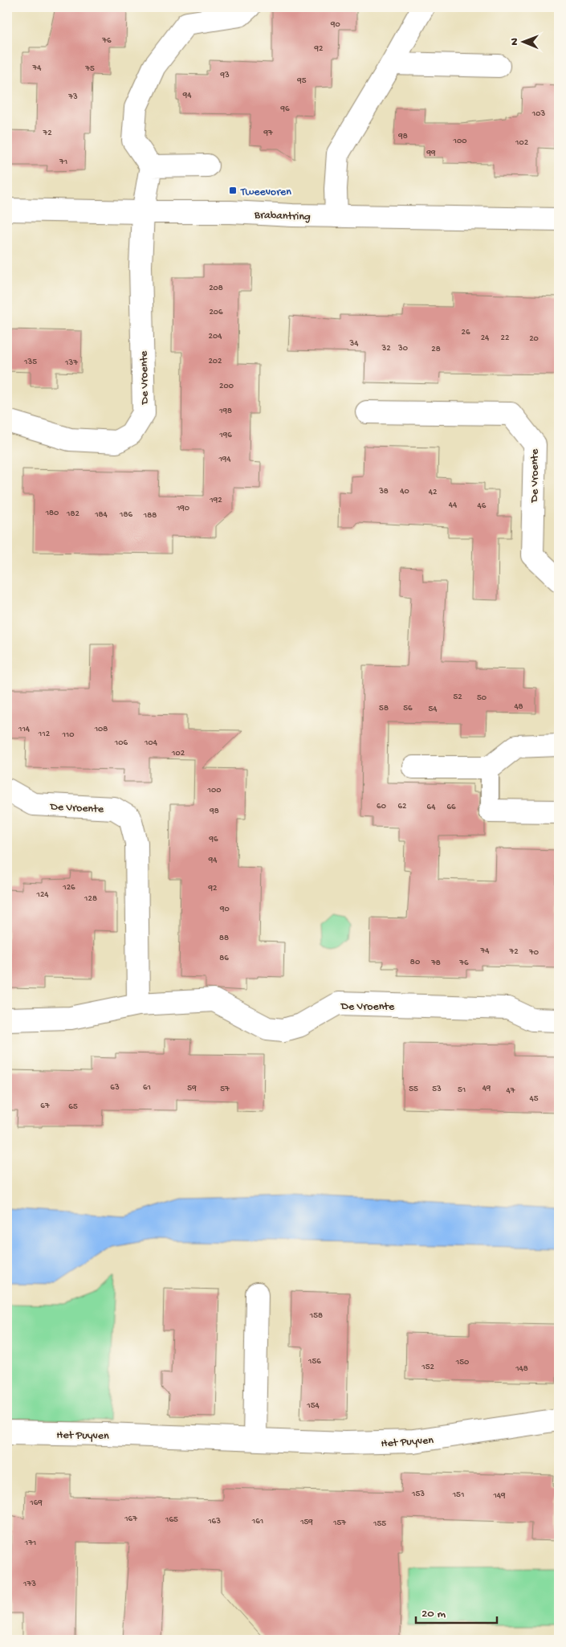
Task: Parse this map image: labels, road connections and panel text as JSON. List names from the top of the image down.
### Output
{
  "streets": {
    "street": ["Brabantring", "De Vroente", "Het Puyven"]
  },
  "crossings": [
    ["Brabantring", "De Vroente"]
  ],
  "places": {
    "transit": ["Tweevoren"]
  },
  "house_numbers": [
    "90",
    "76",
    "92",
    "74",
    "75",
    "93",
    "95",
    "94",
    "73",
    "96",
    "103",
    "72",
    "97",
    "98",
    "100",
    "102",
    "99",
    "71",
    "208",
    "206",
    "26",
    "204",
    "24",
    "22",
    "20",
    "34",
    "32",
    "30",
    "28",
    "202",
    "135",
    "137",
    "200",
    "198",
    "196",
    "194",
    "38",
    "40",
    "42",
    "192",
    "44",
    "46",
    "190",
    "180",
    "182",
    "184",
    "186",
    "188",
    "52",
    "50",
    "48",
    "58",
    "56",
    "54",
    "114",
    "108",
    "112",
    "110",
    "106",
    "104",
    "102",
    "100",
    "60",
    "62",
    "64",
    "66",
    "98",
    "96",
    "94",
    "126",
    "92",
    "124",
    "128",
    "90",
    "88",
    "74",
    "72",
    "70",
    "86",
    "80",
    "78",
    "76",
    "63",
    "61",
    "59",
    "49",
    "57",
    "55",
    "53",
    "51",
    "47",
    "45",
    "67",
    "65",
    "158",
    "156",
    "150",
    "152",
    "148",
    "154",
    "153",
    "151",
    "149",
    "169",
    "167",
    "165",
    "163",
    "161",
    "159",
    "157",
    "155",
    "171",
    "173"
  ],
  "scale_bar": "20 m",
  "north": "left"
}
